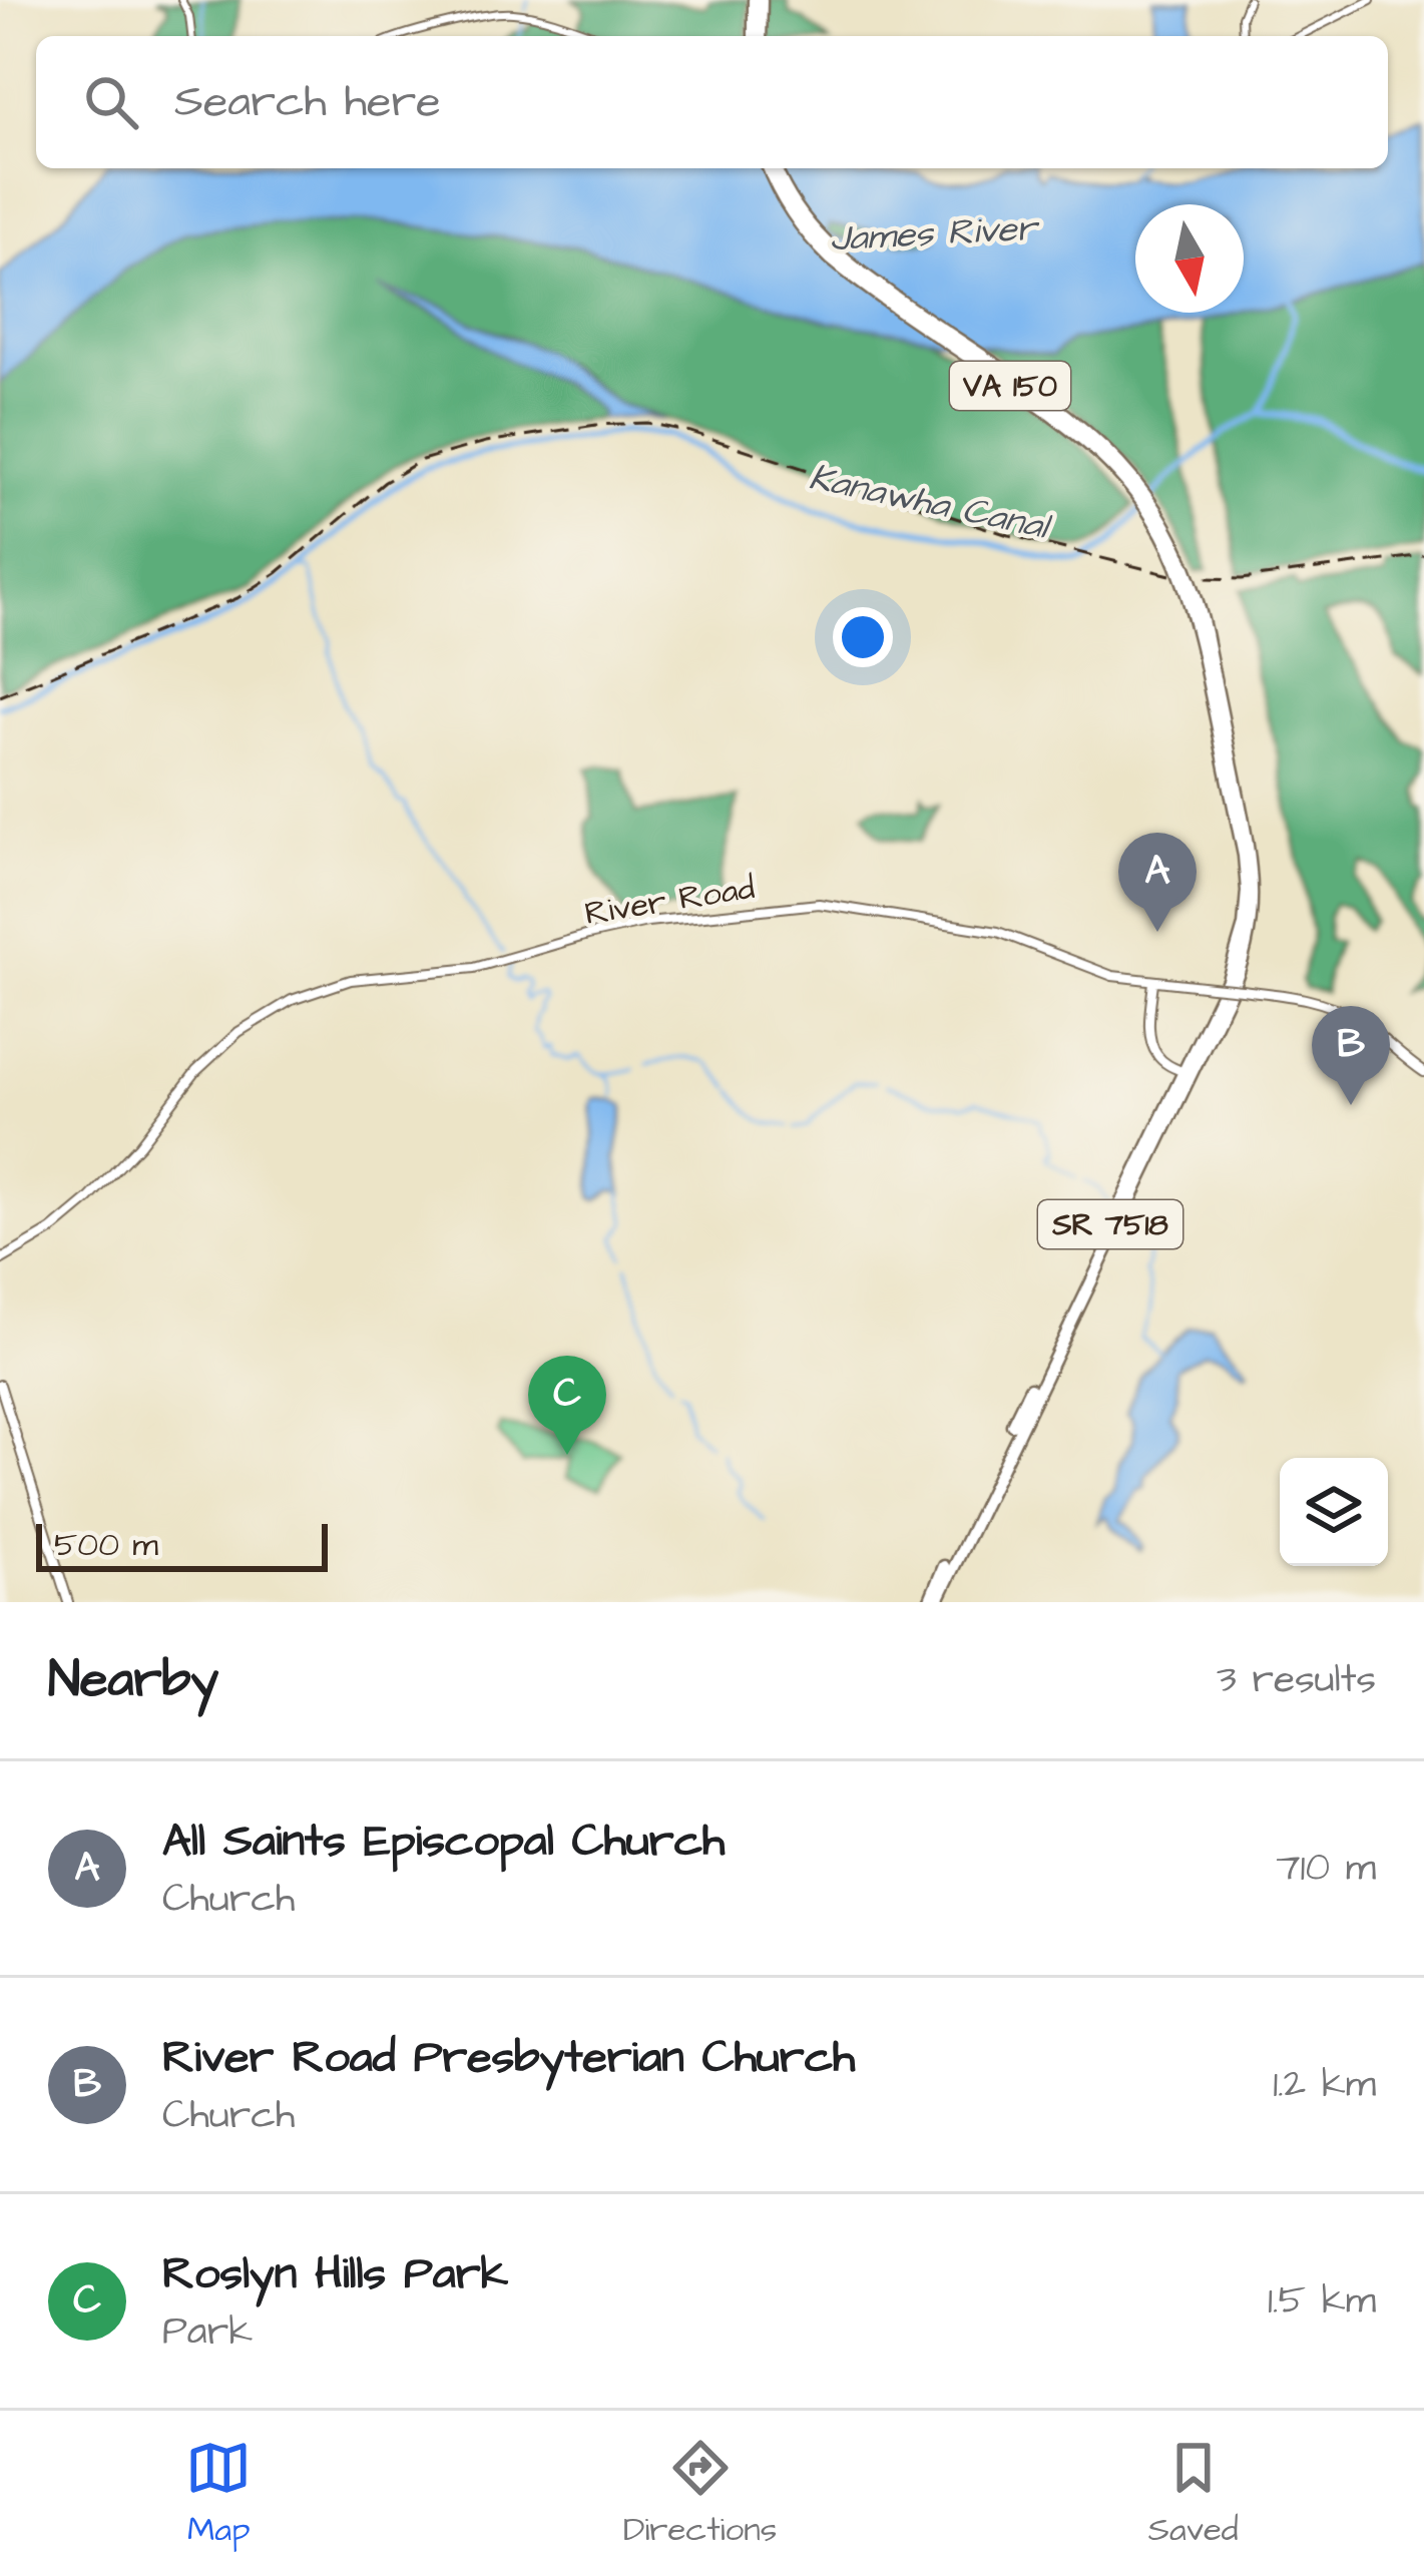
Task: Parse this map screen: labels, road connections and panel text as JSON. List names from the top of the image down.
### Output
{
  "streets": {
    "highway": ["VA 150", "SR 7518"],
    "main road": ["River Road"]
  },
  "crossings": [
    ["VA 150", "SR 7518"]
  ],
  "water": ["James River", "Kanawha Canal"],
  "scale_bar": "500 m",
  "north": "bottom",
  "page": {
    "search": "Search here",
    "pins": ["A", "B", "C"],
    "scale": "500 m",
    "heading": ["Nearby", "3 results"],
    "list": [
      {
        "mark": "A",
        "name": "All Saints Episcopal Church",
        "note": "Church",
        "value": "710 m"
      },
      {
        "mark": "B",
        "name": "River Road Presbyterian Church",
        "note": "Church",
        "value": "1.2 km"
      },
      {
        "mark": "C",
        "name": "Roslyn Hills Park",
        "note": "Park",
        "value": "1.5 km"
      }
    ],
    "nav": ["Map", "Directions", "Saved"]
  }
}
